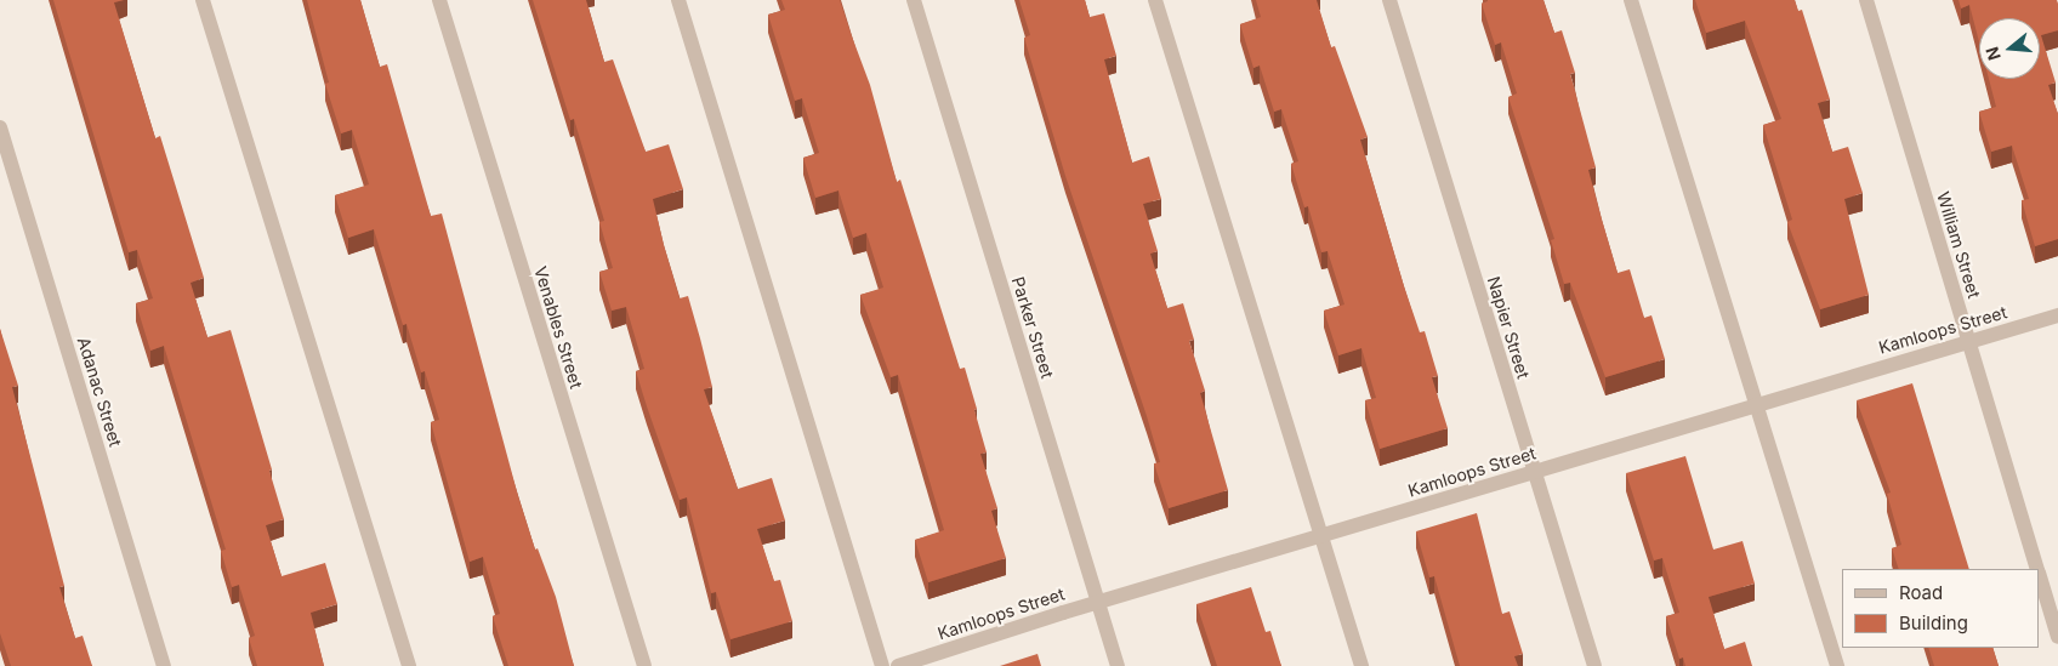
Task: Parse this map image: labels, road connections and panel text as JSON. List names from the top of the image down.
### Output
{
  "streets": {
    "street": [
      "William Street",
      "Venables Street",
      "Parker Street",
      "Napier Street",
      "Kamloops Street",
      "Adanac Street"
    ]
  },
  "crossings": [
    ["William Street", "Kamloops Street"],
    ["Parker Street", "Kamloops Street"],
    ["Napier Street", "Kamloops Street"]
  ],
  "legend": ["Road", "Building"],
  "north": "left"
}
